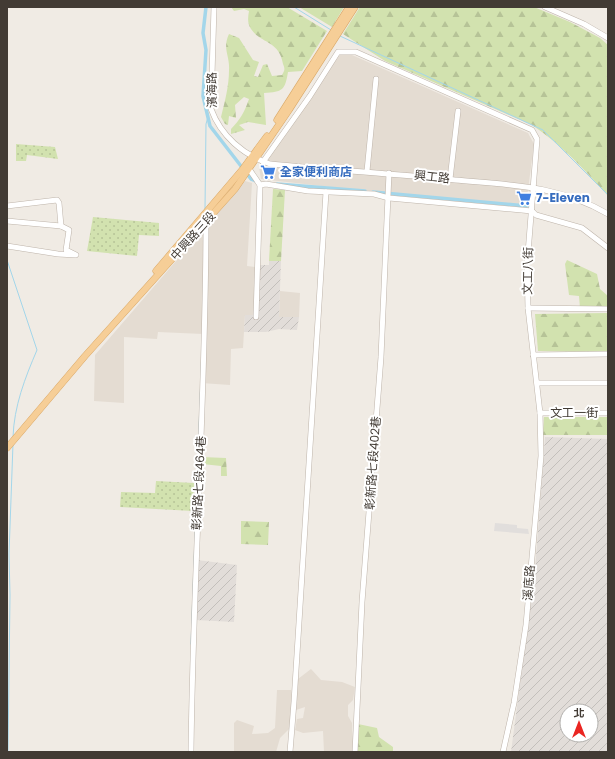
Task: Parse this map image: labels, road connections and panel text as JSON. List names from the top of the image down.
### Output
{
  "streets": {
    "main road": ["中興路三段"],
    "street": [
      "濱海路",
      "興工路",
      "文工八街",
      "文工一街",
      "彰新路七段402巷",
      "彰新路七段464巷",
      "溪底路"
    ]
  },
  "crossings": [
    ["濱海路", "興工路"],
    ["濱海路", "中興路三段"],
    ["興工路", "中興路三段"],
    ["興工路", "文工八街"],
    ["興工路", "彰新路七段402巷"],
    ["中興路三段", "彰新路七段464巷"],
    ["文工八街", "文工一街"],
    ["文工八街", "溪底路"],
    ["文工一街", "溪底路"]
  ],
  "places": {
    "supermarket": ["全家便利商店", "7-Eleven"]
  },
  "north": "top"
}
